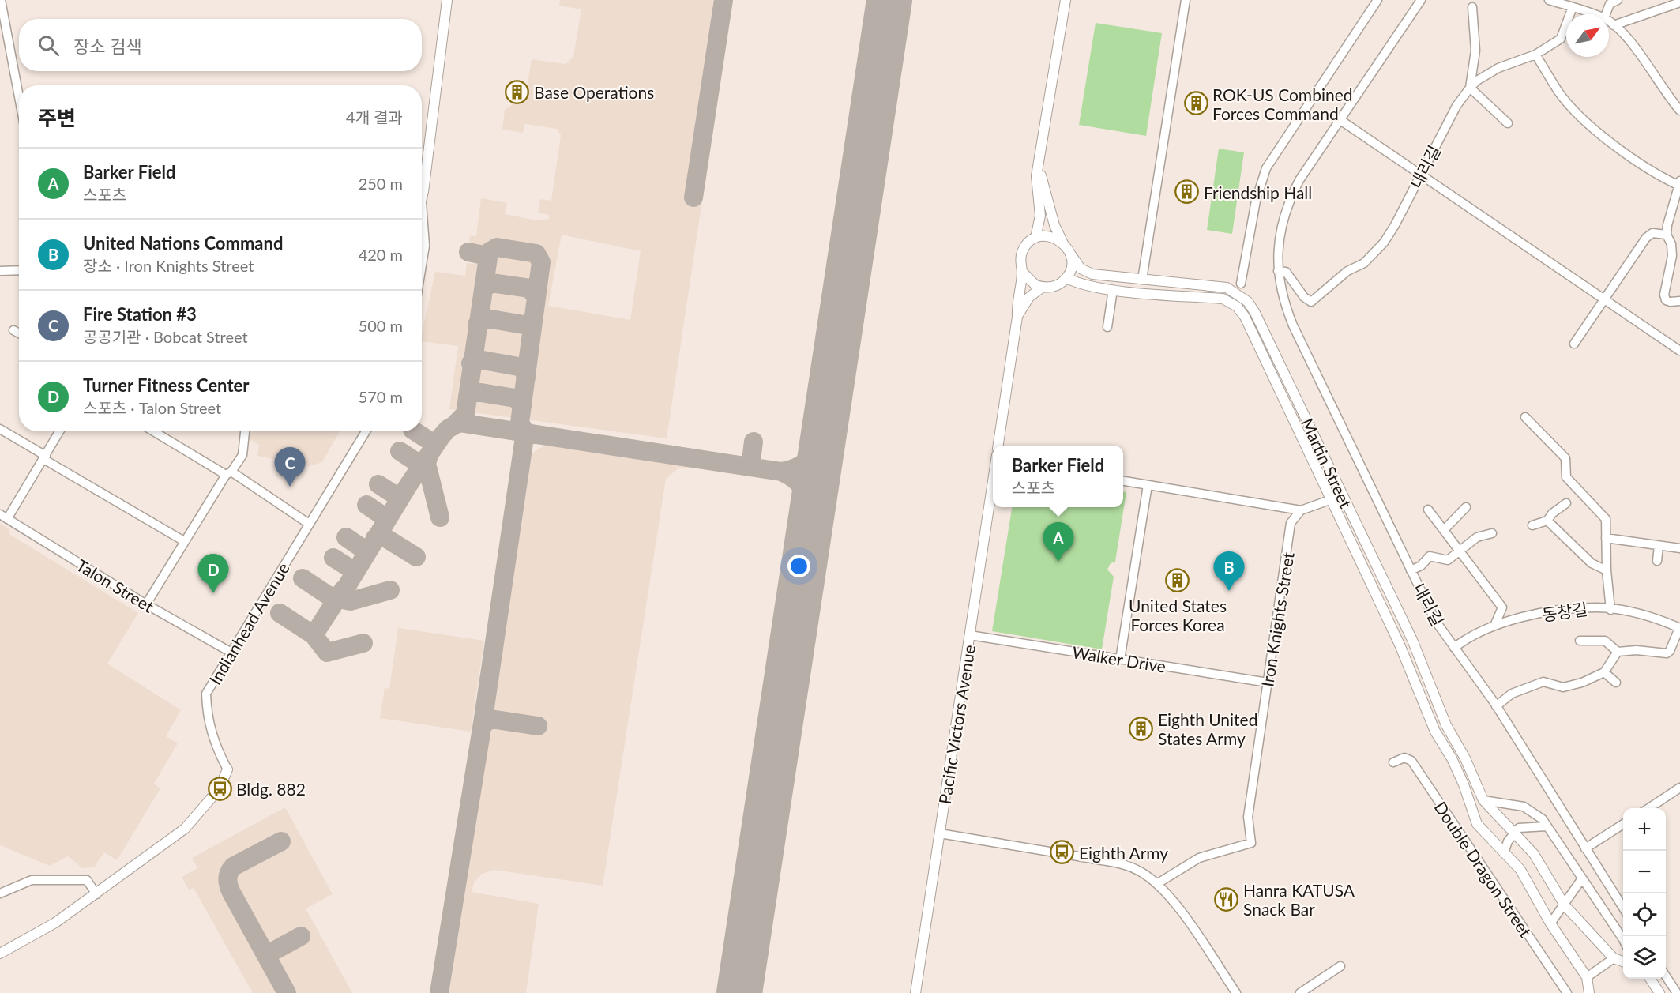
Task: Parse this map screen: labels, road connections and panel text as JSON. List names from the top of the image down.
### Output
{
  "streets": {
    "main road": ["Martin Street", "Indianhead Avenue", "Pacific Victors Avenue"],
    "street": [
      "내리길",
      "Talon Street",
      "동창길",
      "Iron Knights Street",
      "Walker Drive",
      "Double Dragon Street"
    ]
  },
  "crossings": [
    ["내리길", "동창길"],
    ["Martin Street", "Pacific Victors Avenue"],
    ["Talon Street", "Indianhead Avenue"],
    ["Iron Knights Street", "Walker Drive"],
    ["Walker Drive", "Pacific Victors Avenue"]
  ],
  "places": {
    "building": [
      "Base Operations",
      "ROK-US Combined Forces Command",
      "Friendship Hall",
      "United States Forces Korea",
      "Eighth United States Army"
    ],
    "bus stop": ["Bldg. 882", "Eighth Army"],
    "restaurant": ["Hanra KATUSA Snack Bar"]
  },
  "north": "top right",
  "page": {
    "search": "장소 검색",
    "heading": ["주변", "4개 결과"],
    "list": [
      {
        "mark": "A",
        "name": "Barker Field",
        "note": "스포츠",
        "value": "250 m"
      },
      {
        "mark": "B",
        "name": "United Nations Command",
        "note": "장소 · Iron Knights Street",
        "value": "420 m"
      },
      {
        "mark": "C",
        "name": "Fire Station #3",
        "note": "공공기관 · Bobcat Street",
        "value": "500 m"
      },
      {
        "mark": "D",
        "name": "Turner Fitness Center",
        "note": "스포츠 · Talon Street",
        "value": "570 m"
      }
    ],
    "popup": ["Barker Field", "스포츠"],
    "pins": [
      "C",
      "A",
      "B",
      "D"
    ],
    "map_buttons": ["+", "−"]
  }
}
